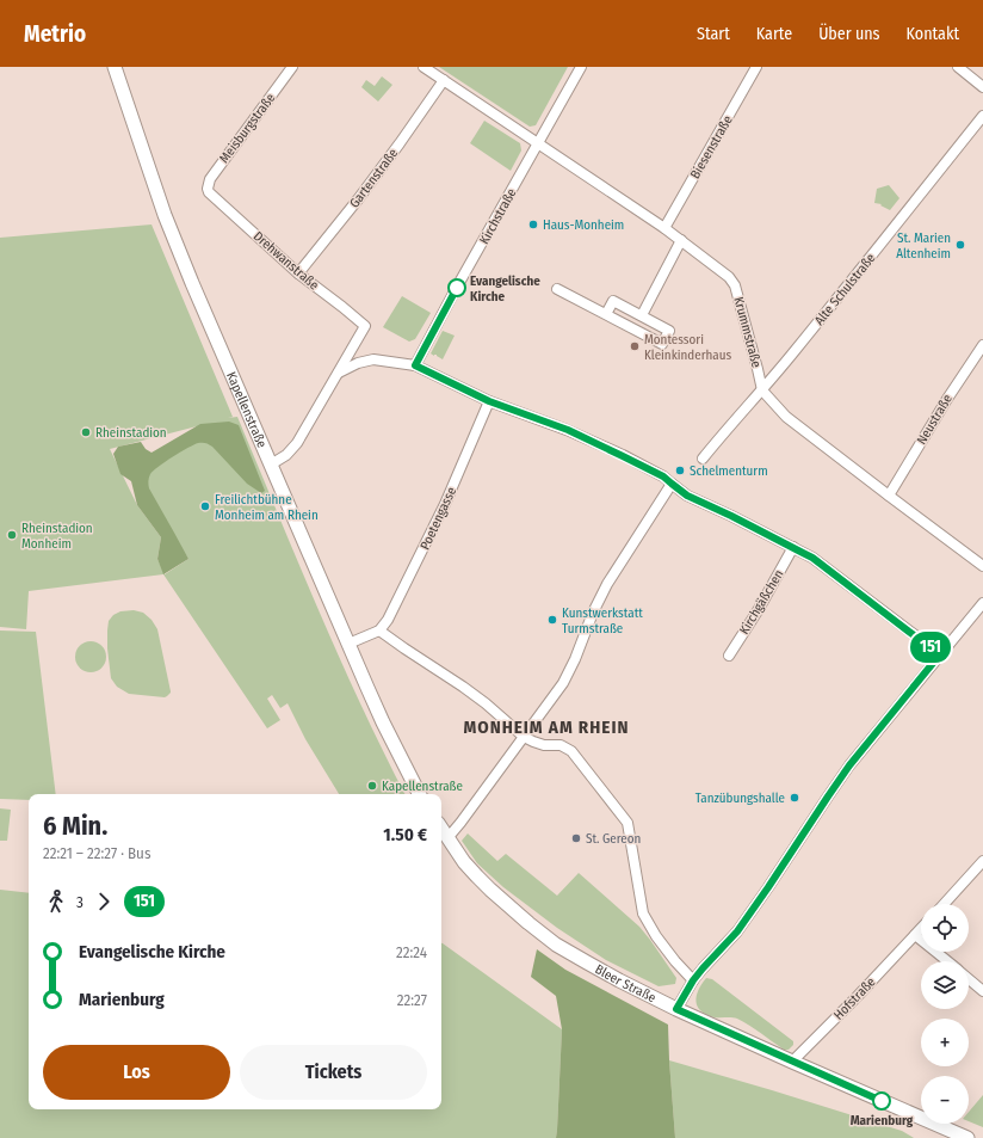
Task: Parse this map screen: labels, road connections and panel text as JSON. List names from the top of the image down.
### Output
{
  "streets": {
    "street": [
      "Meisburgstraße",
      "Biesenstraße",
      "Gartenstraße",
      "Kirchstraße",
      "Drehwanstraße",
      "Alte Schulstraße",
      "Krummstraße",
      "Kapellenstraße",
      "Neustraße",
      "Poetengasse",
      "Kirchgäßchen",
      "Bleer Straße",
      "Hofstraße"
    ]
  },
  "crossings": [
    ["Meisburgstraße", "Drehwanstraße"],
    ["Biesenstraße", "Krummstraße"],
    ["Gartenstraße", "Drehwanstraße"],
    ["Gartenstraße", "Krummstraße"],
    ["Kirchstraße", "Krummstraße"],
    ["Alte Schulstraße", "Krummstraße"],
    ["Bleer Straße", "Hofstraße"]
  ],
  "districts": ["MONHEIM AM RHEIN"],
  "places": [
    "Haus-Monheim",
    "St. Marien Altenheim",
    "Evangelische Kirche",
    "Montessori Kleinkinderhaus",
    "Rheinstadion",
    "Schelmenturm",
    "Freilichtbühne Monheim am Rhein",
    "Rheinstadion Monheim",
    "Kunstwerkstatt Turmstraße",
    "Kapellenstraße",
    "Tanzübungshalle",
    "St. Gereon",
    "Marienburg"
  ],
  "lines": ["bus line 151"],
  "page": {
    "header": "Metrio",
    "nav": [
      "Start",
      "Karte",
      "Über uns",
      "Kontakt"
    ],
    "on_map": "151",
    "heading": ["6 Min.", "22:21 – 22:27 · Bus", "1.50 €"],
    "legs": ["3", "151"],
    "map_buttons": ["+", "−"],
    "list": [
      {
        "name": "Evangelische Kirche",
        "value": "22:24"
      },
      {
        "name": "Marienburg",
        "value": "22:27"
      }
    ],
    "buttons": ["Los", "Tickets"]
  }
}
